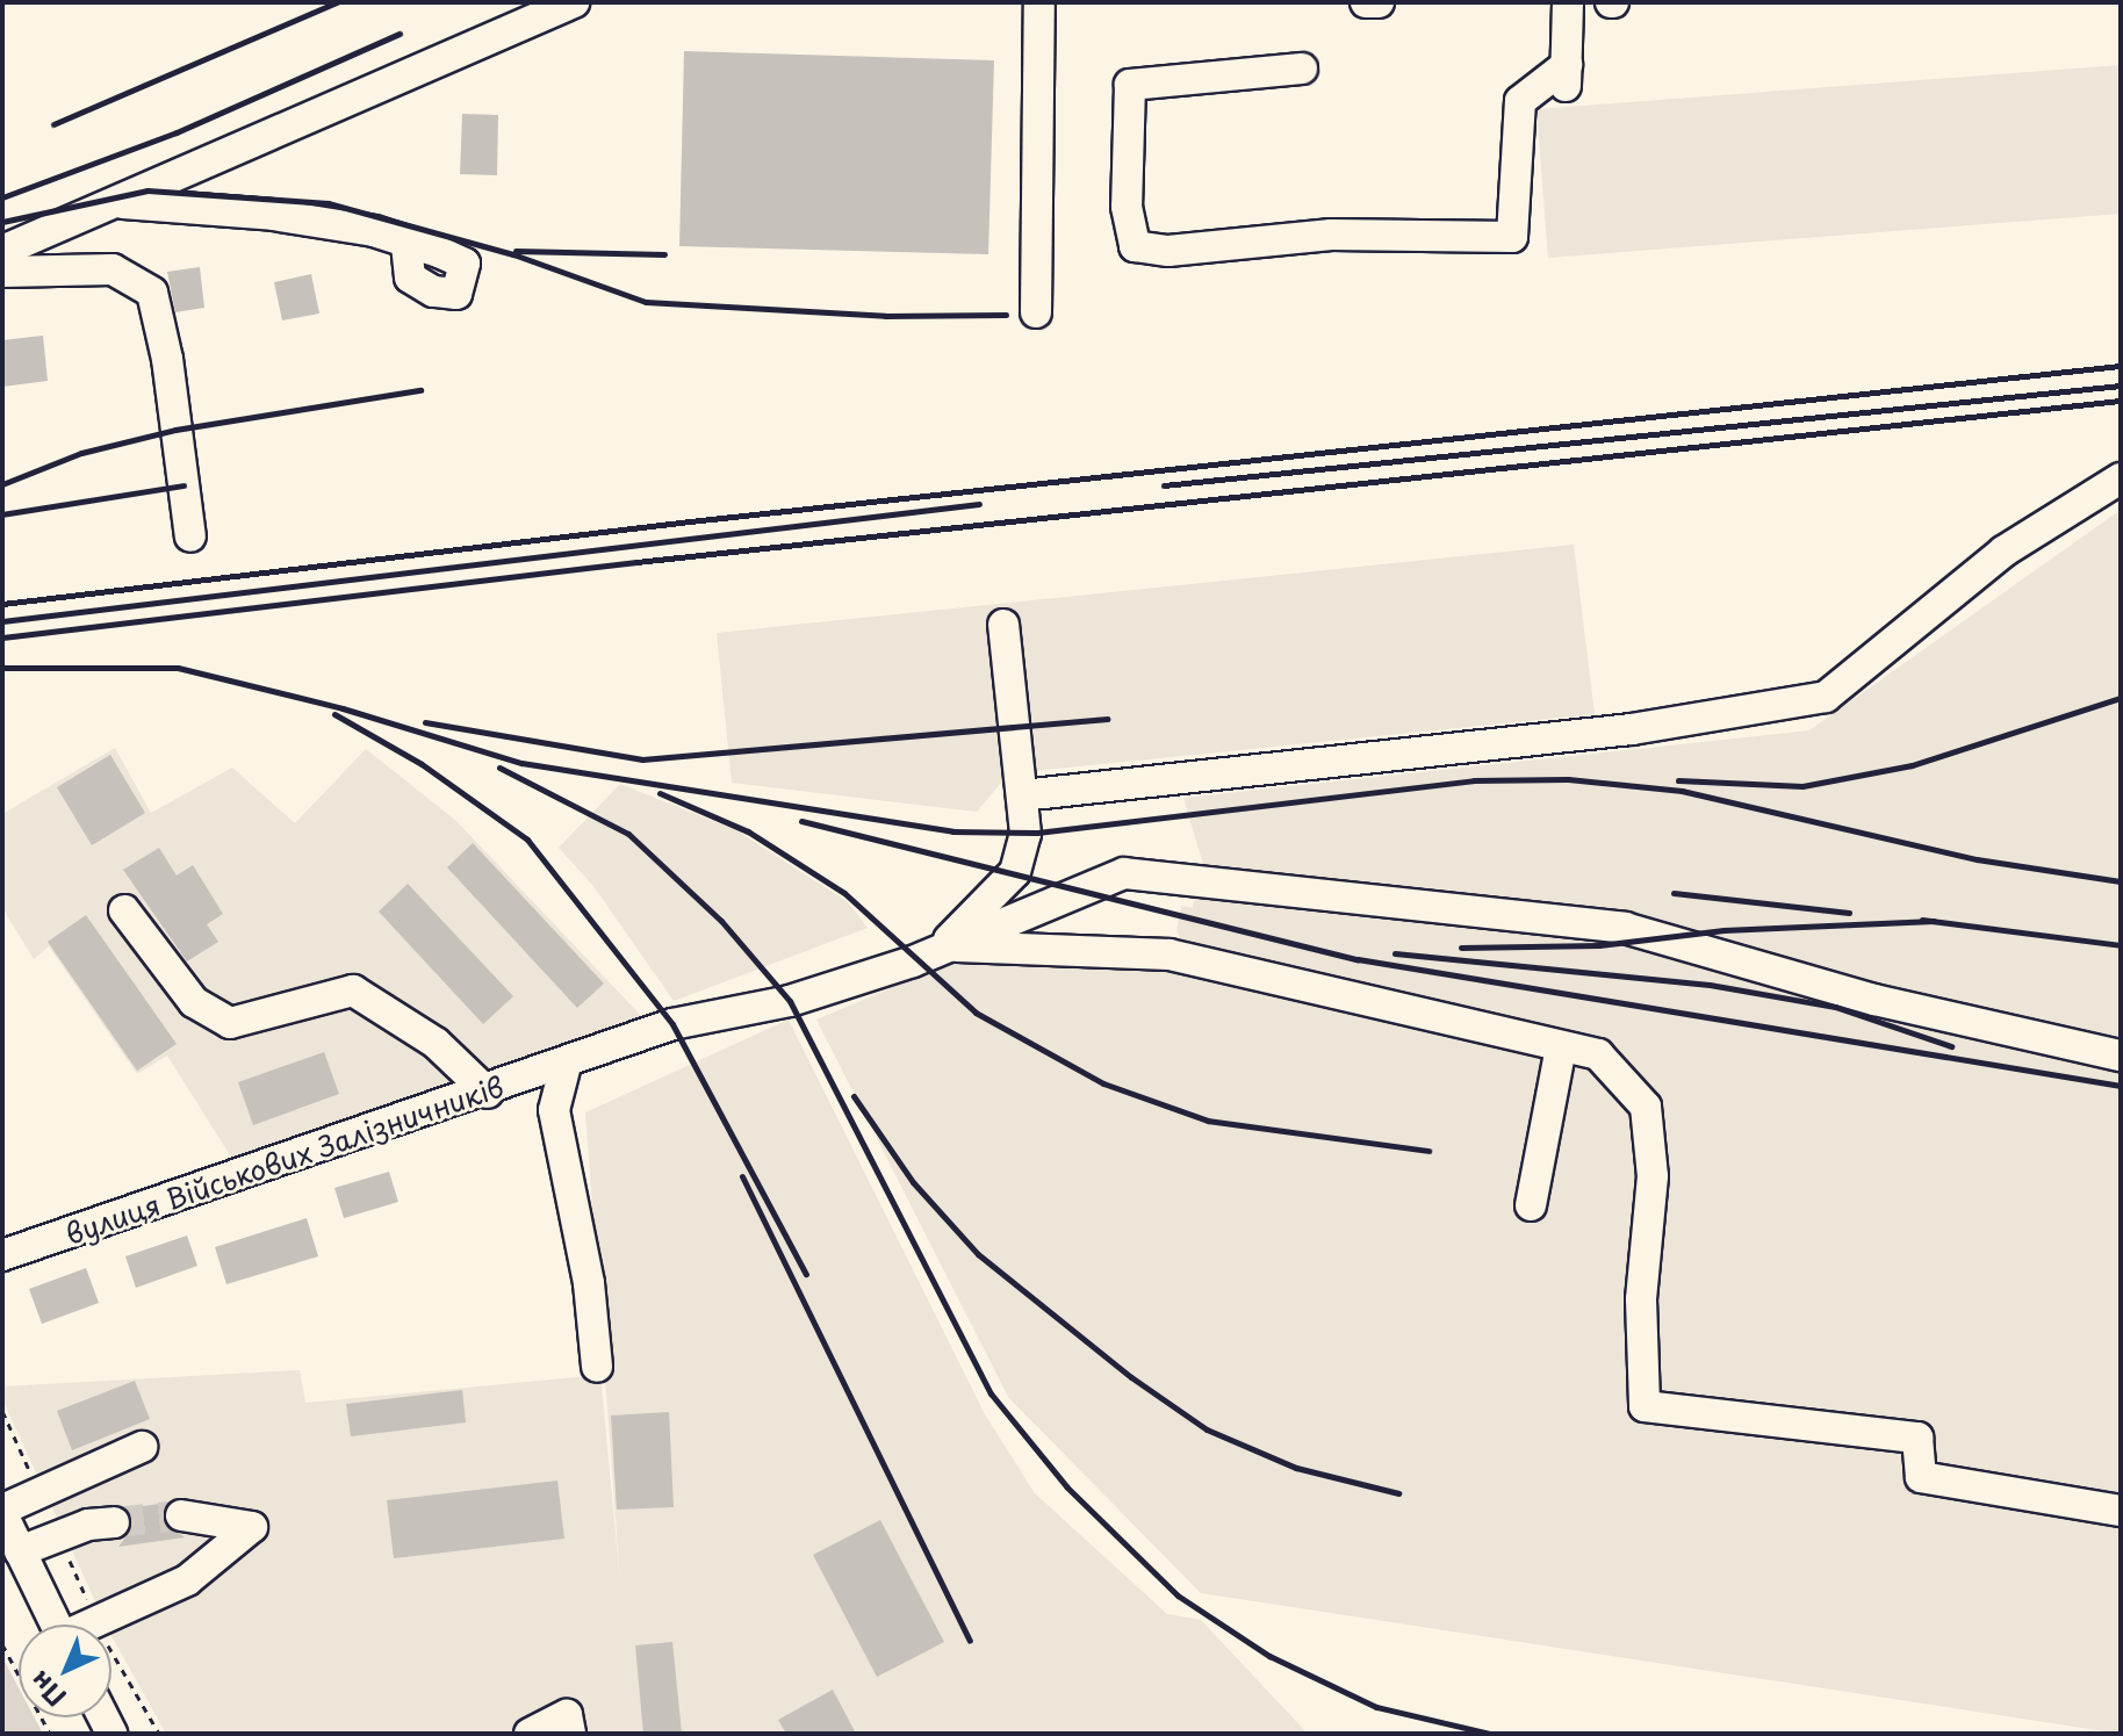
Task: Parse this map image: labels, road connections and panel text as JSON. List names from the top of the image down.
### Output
{
  "streets": {
    "street": ["вулиця Військових Залізничників"]
  },
  "north": "bottom left"
}
